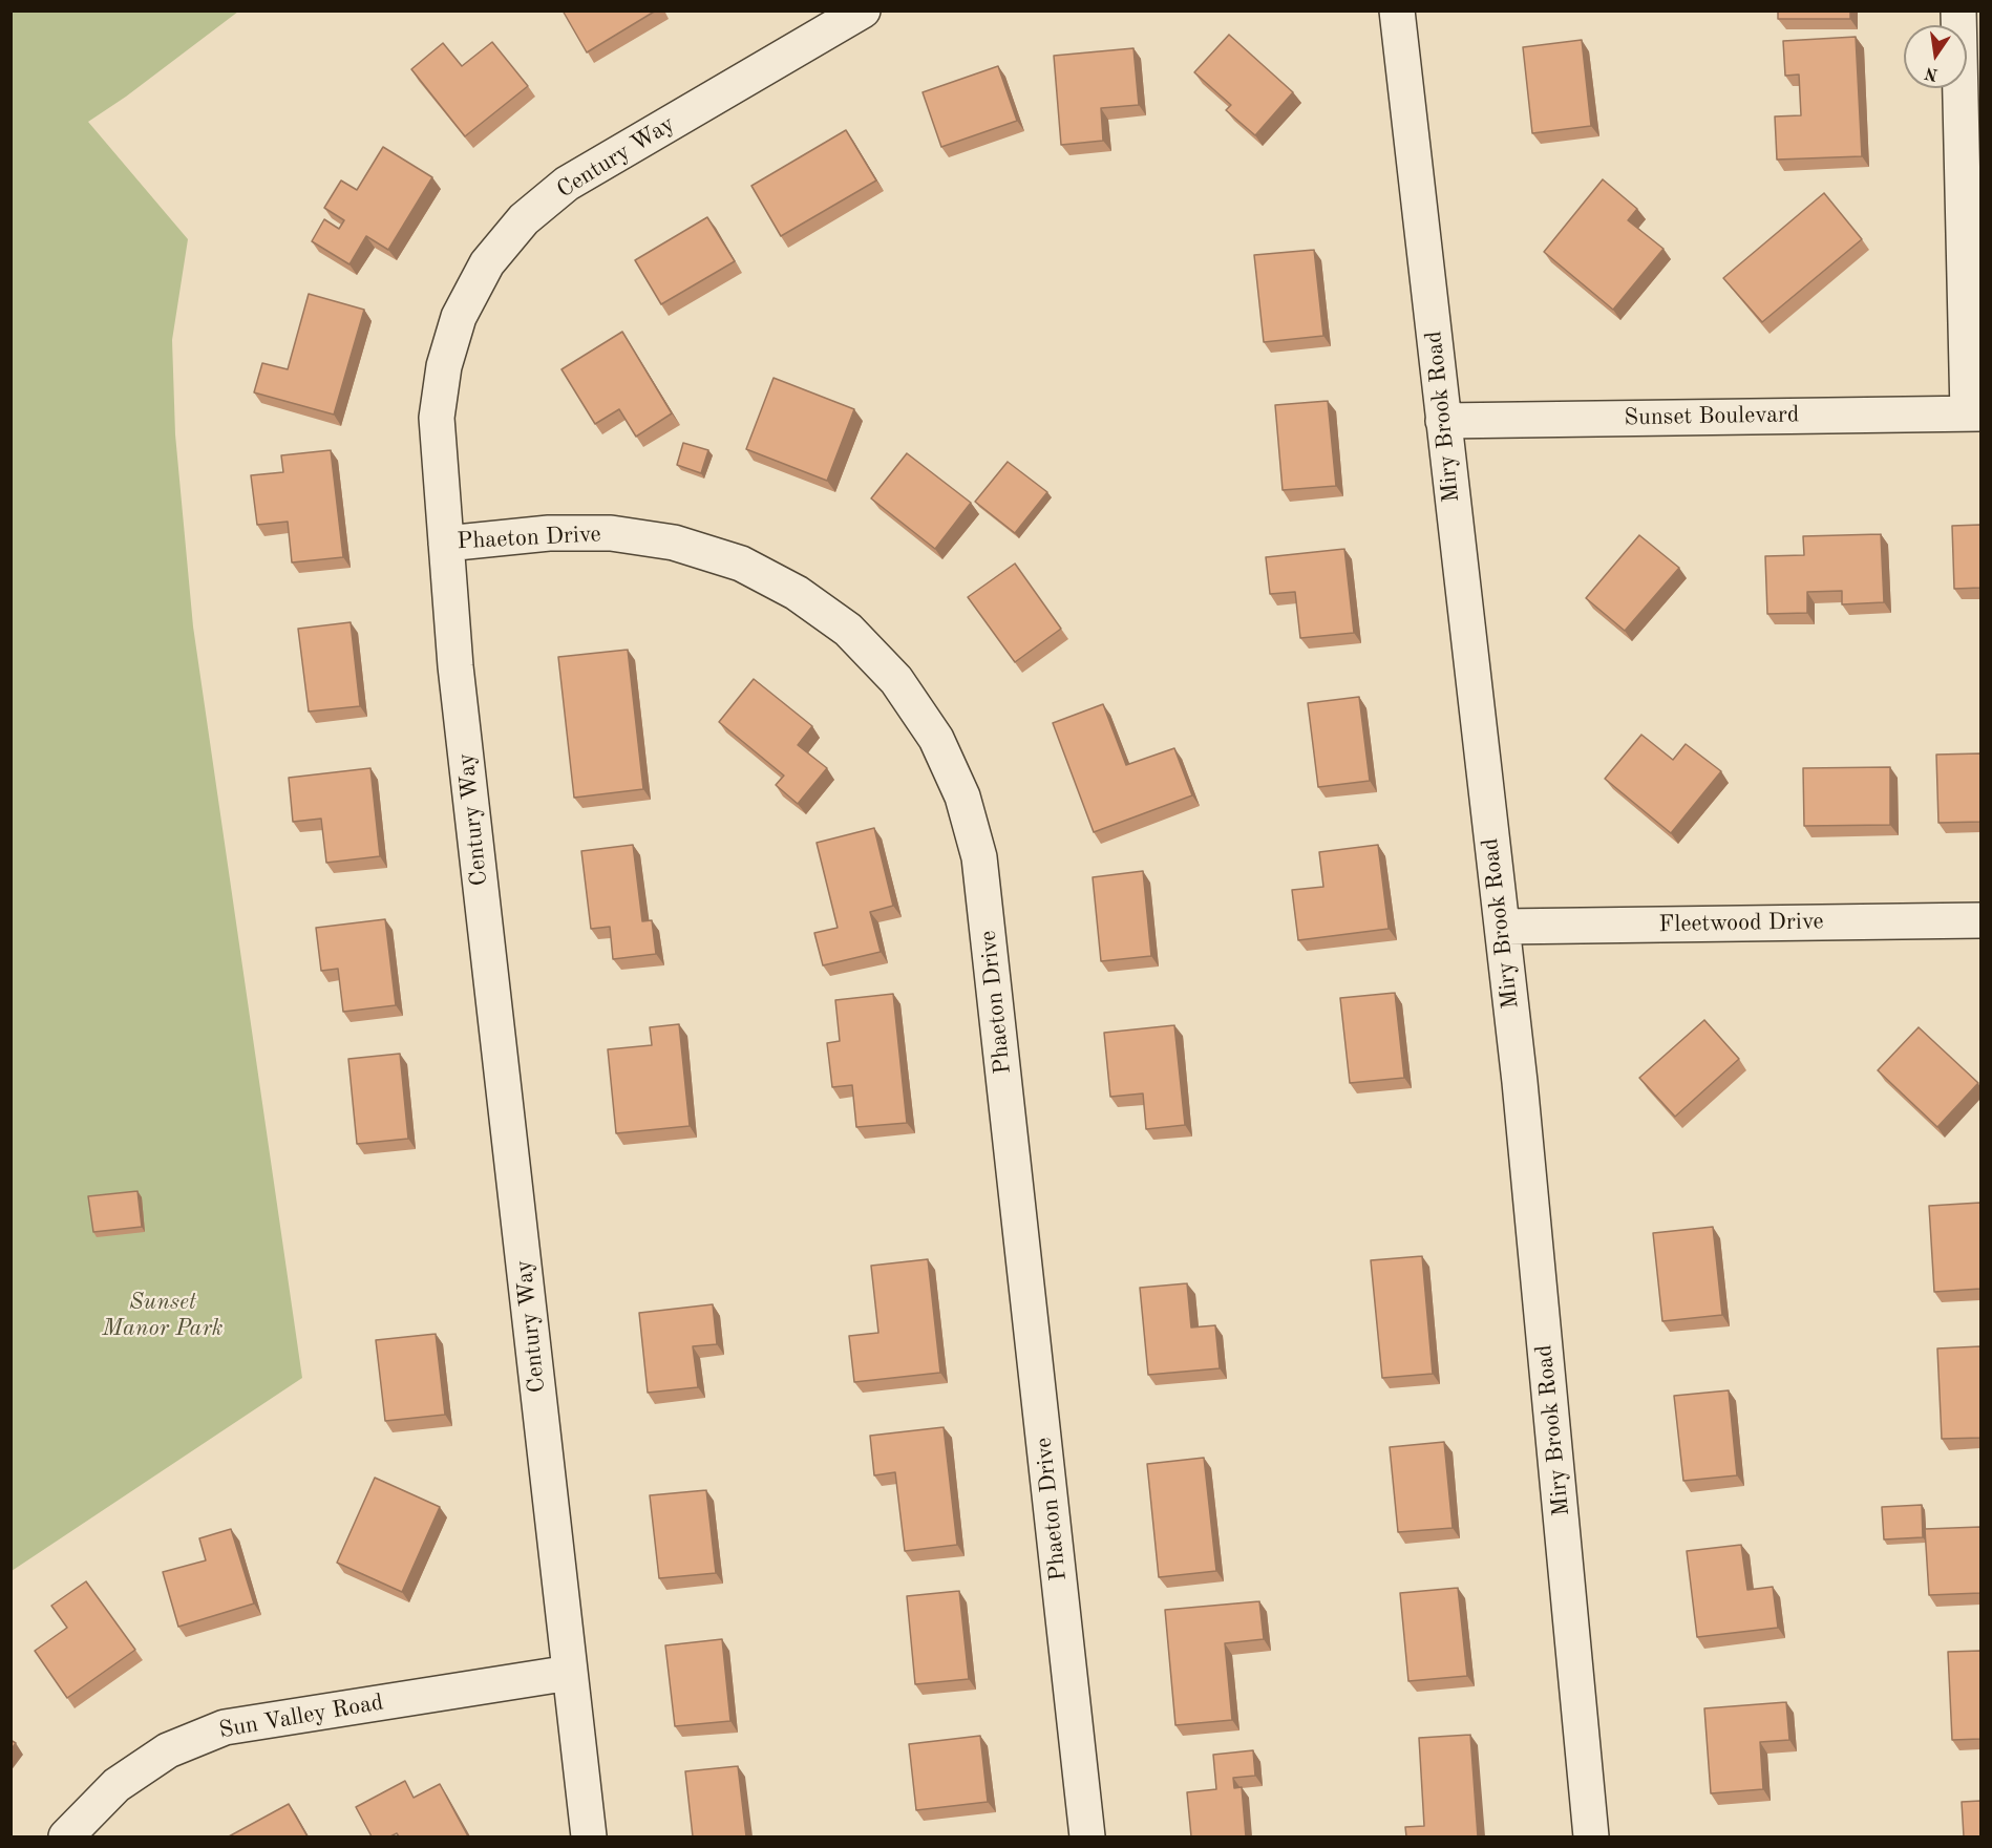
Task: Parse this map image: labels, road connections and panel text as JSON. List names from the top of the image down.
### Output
{
  "streets": {
    "street": [
      "Century Way",
      "Miry Brook Road",
      "Sunset Boulevard",
      "Phaeton Drive",
      "Fleetwood Drive",
      "Sun Valley Road"
    ]
  },
  "crossings": [
    ["Century Way", "Phaeton Drive"],
    ["Century Way", "Sun Valley Road"],
    ["Miry Brook Road", "Sunset Boulevard"],
    ["Miry Brook Road", "Fleetwood Drive"]
  ],
  "parks": ["Sunset Manor Park"],
  "north": "bottom"
}
